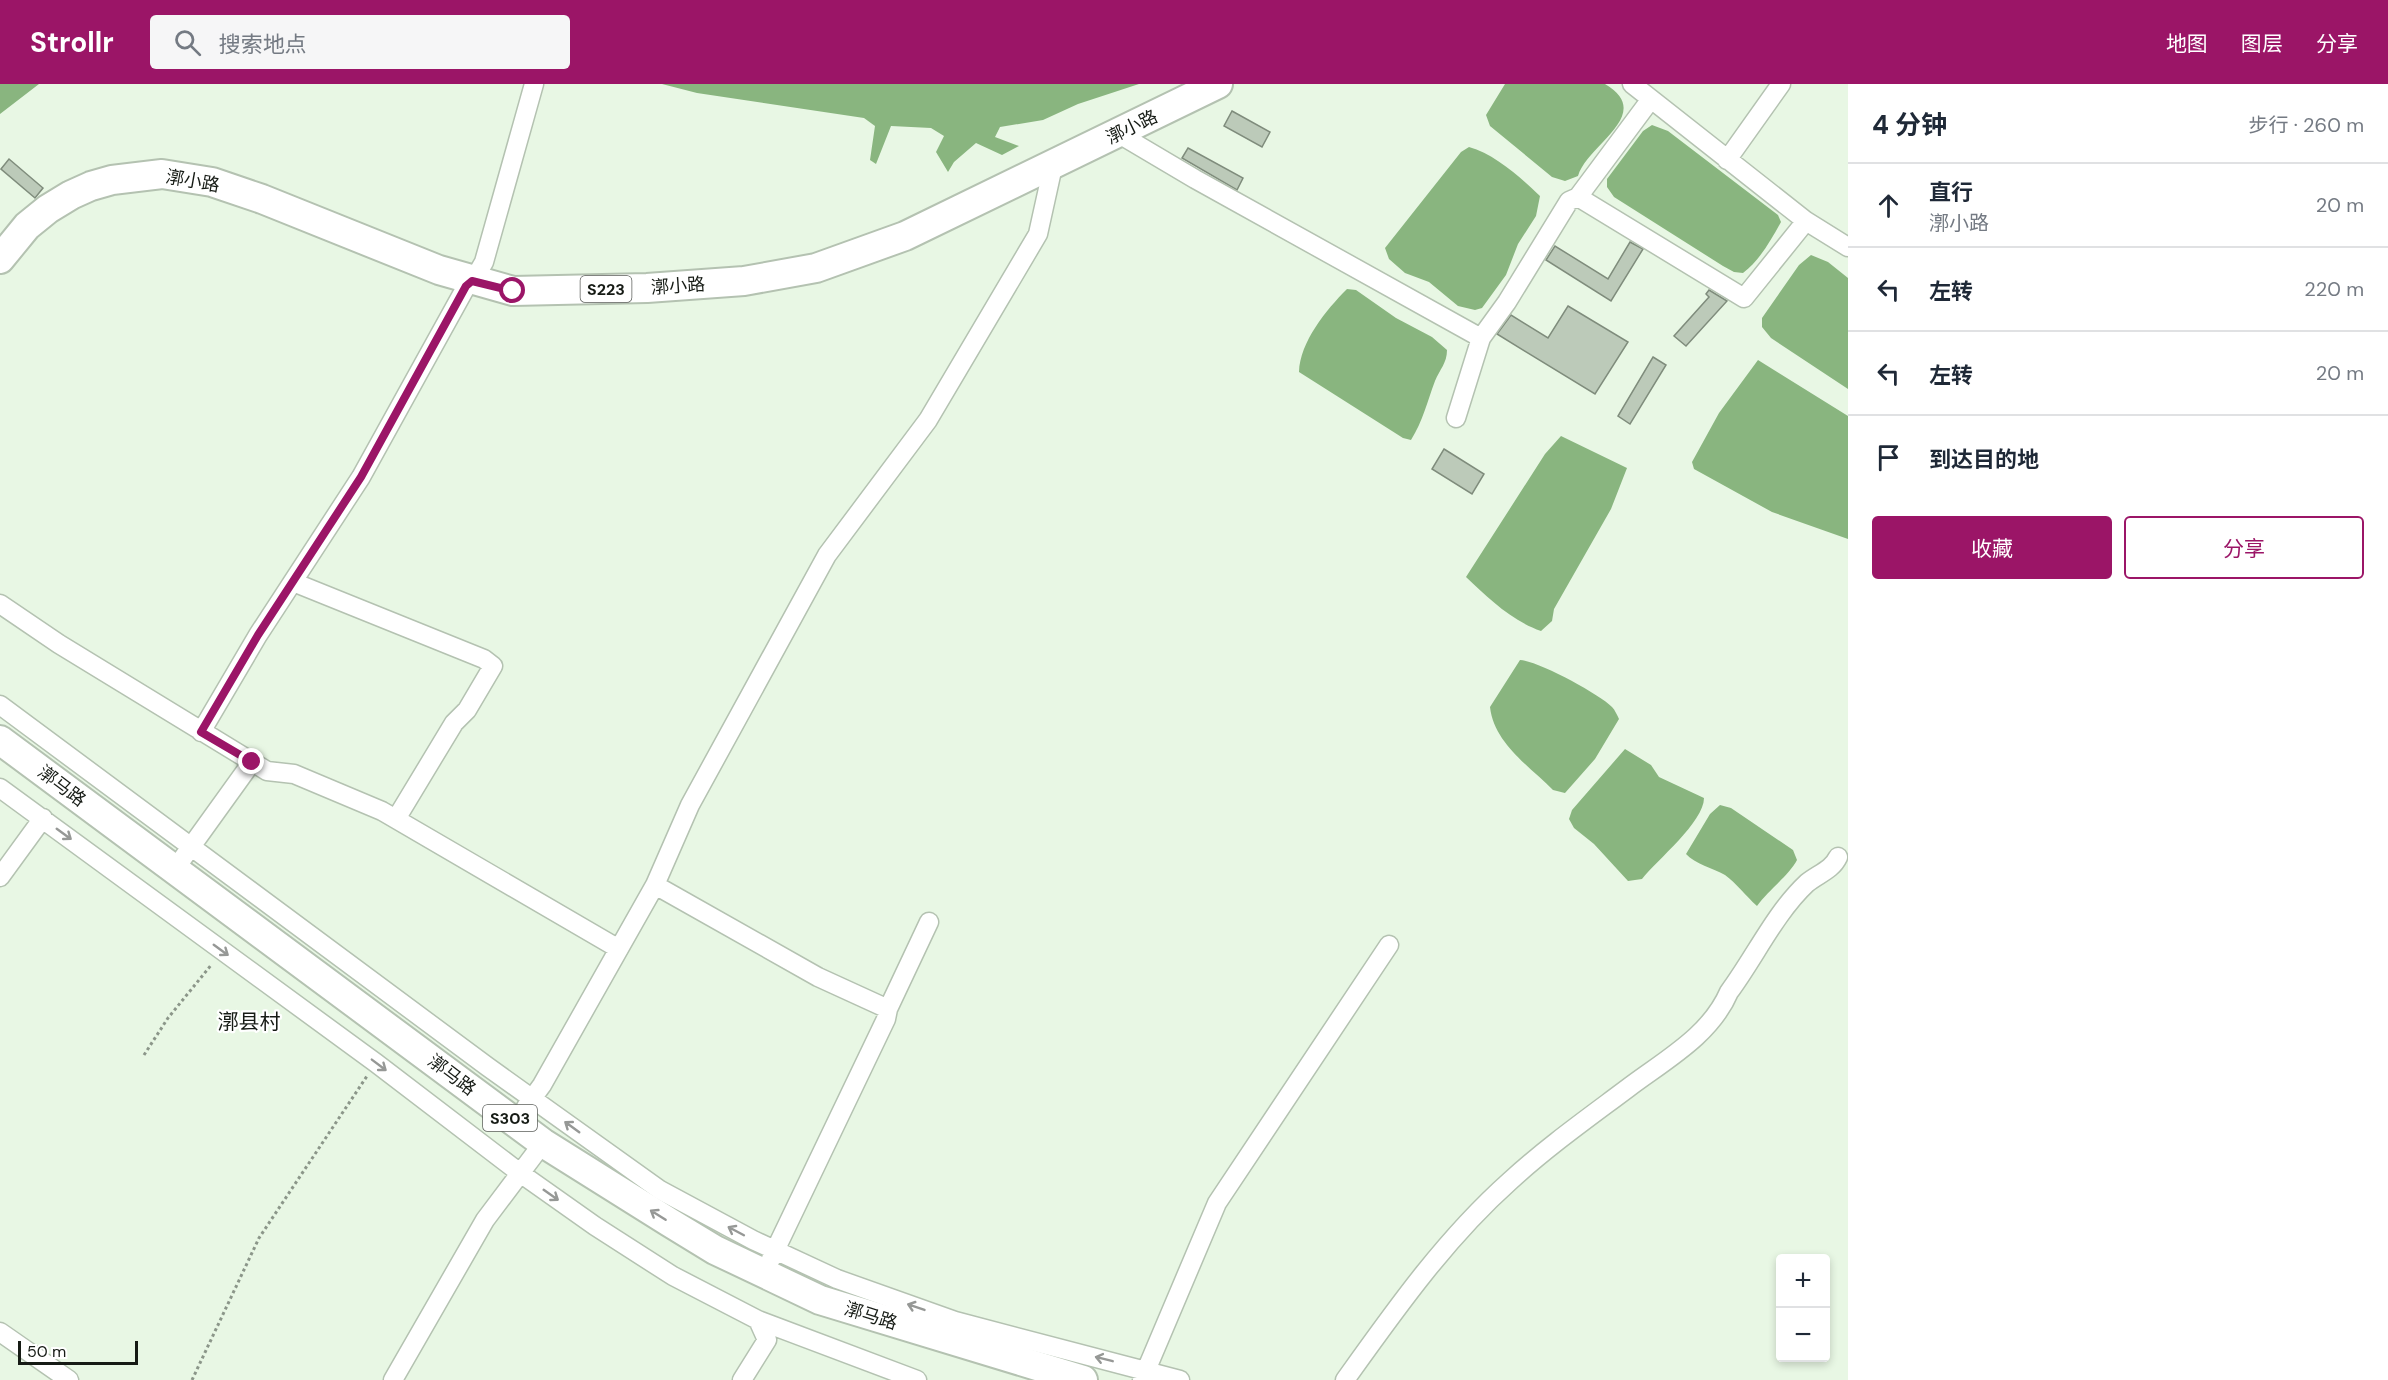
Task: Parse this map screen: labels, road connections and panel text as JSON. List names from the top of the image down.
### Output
{
  "streets": {
    "main road": [
      "漷小路",
      "S223",
      "漷马路",
      "S303"
    ]
  },
  "districts": ["漷县村"],
  "scale_bar": "50 m",
  "page": {
    "header": "Strollr",
    "search": "搜索地点",
    "nav": ["地图", "图层", "分享"],
    "heading": ["4 分钟", "步行 · 260 m"],
    "list": [
      ["直行", "漷小路", "20 m"],
      ["左转", "220 m"],
      ["左转", "20 m"],
      "到达目的地"
    ],
    "buttons": ["收藏", "分享"],
    "map_buttons": ["+", "−"],
    "scale": "50 m"
  }
}
